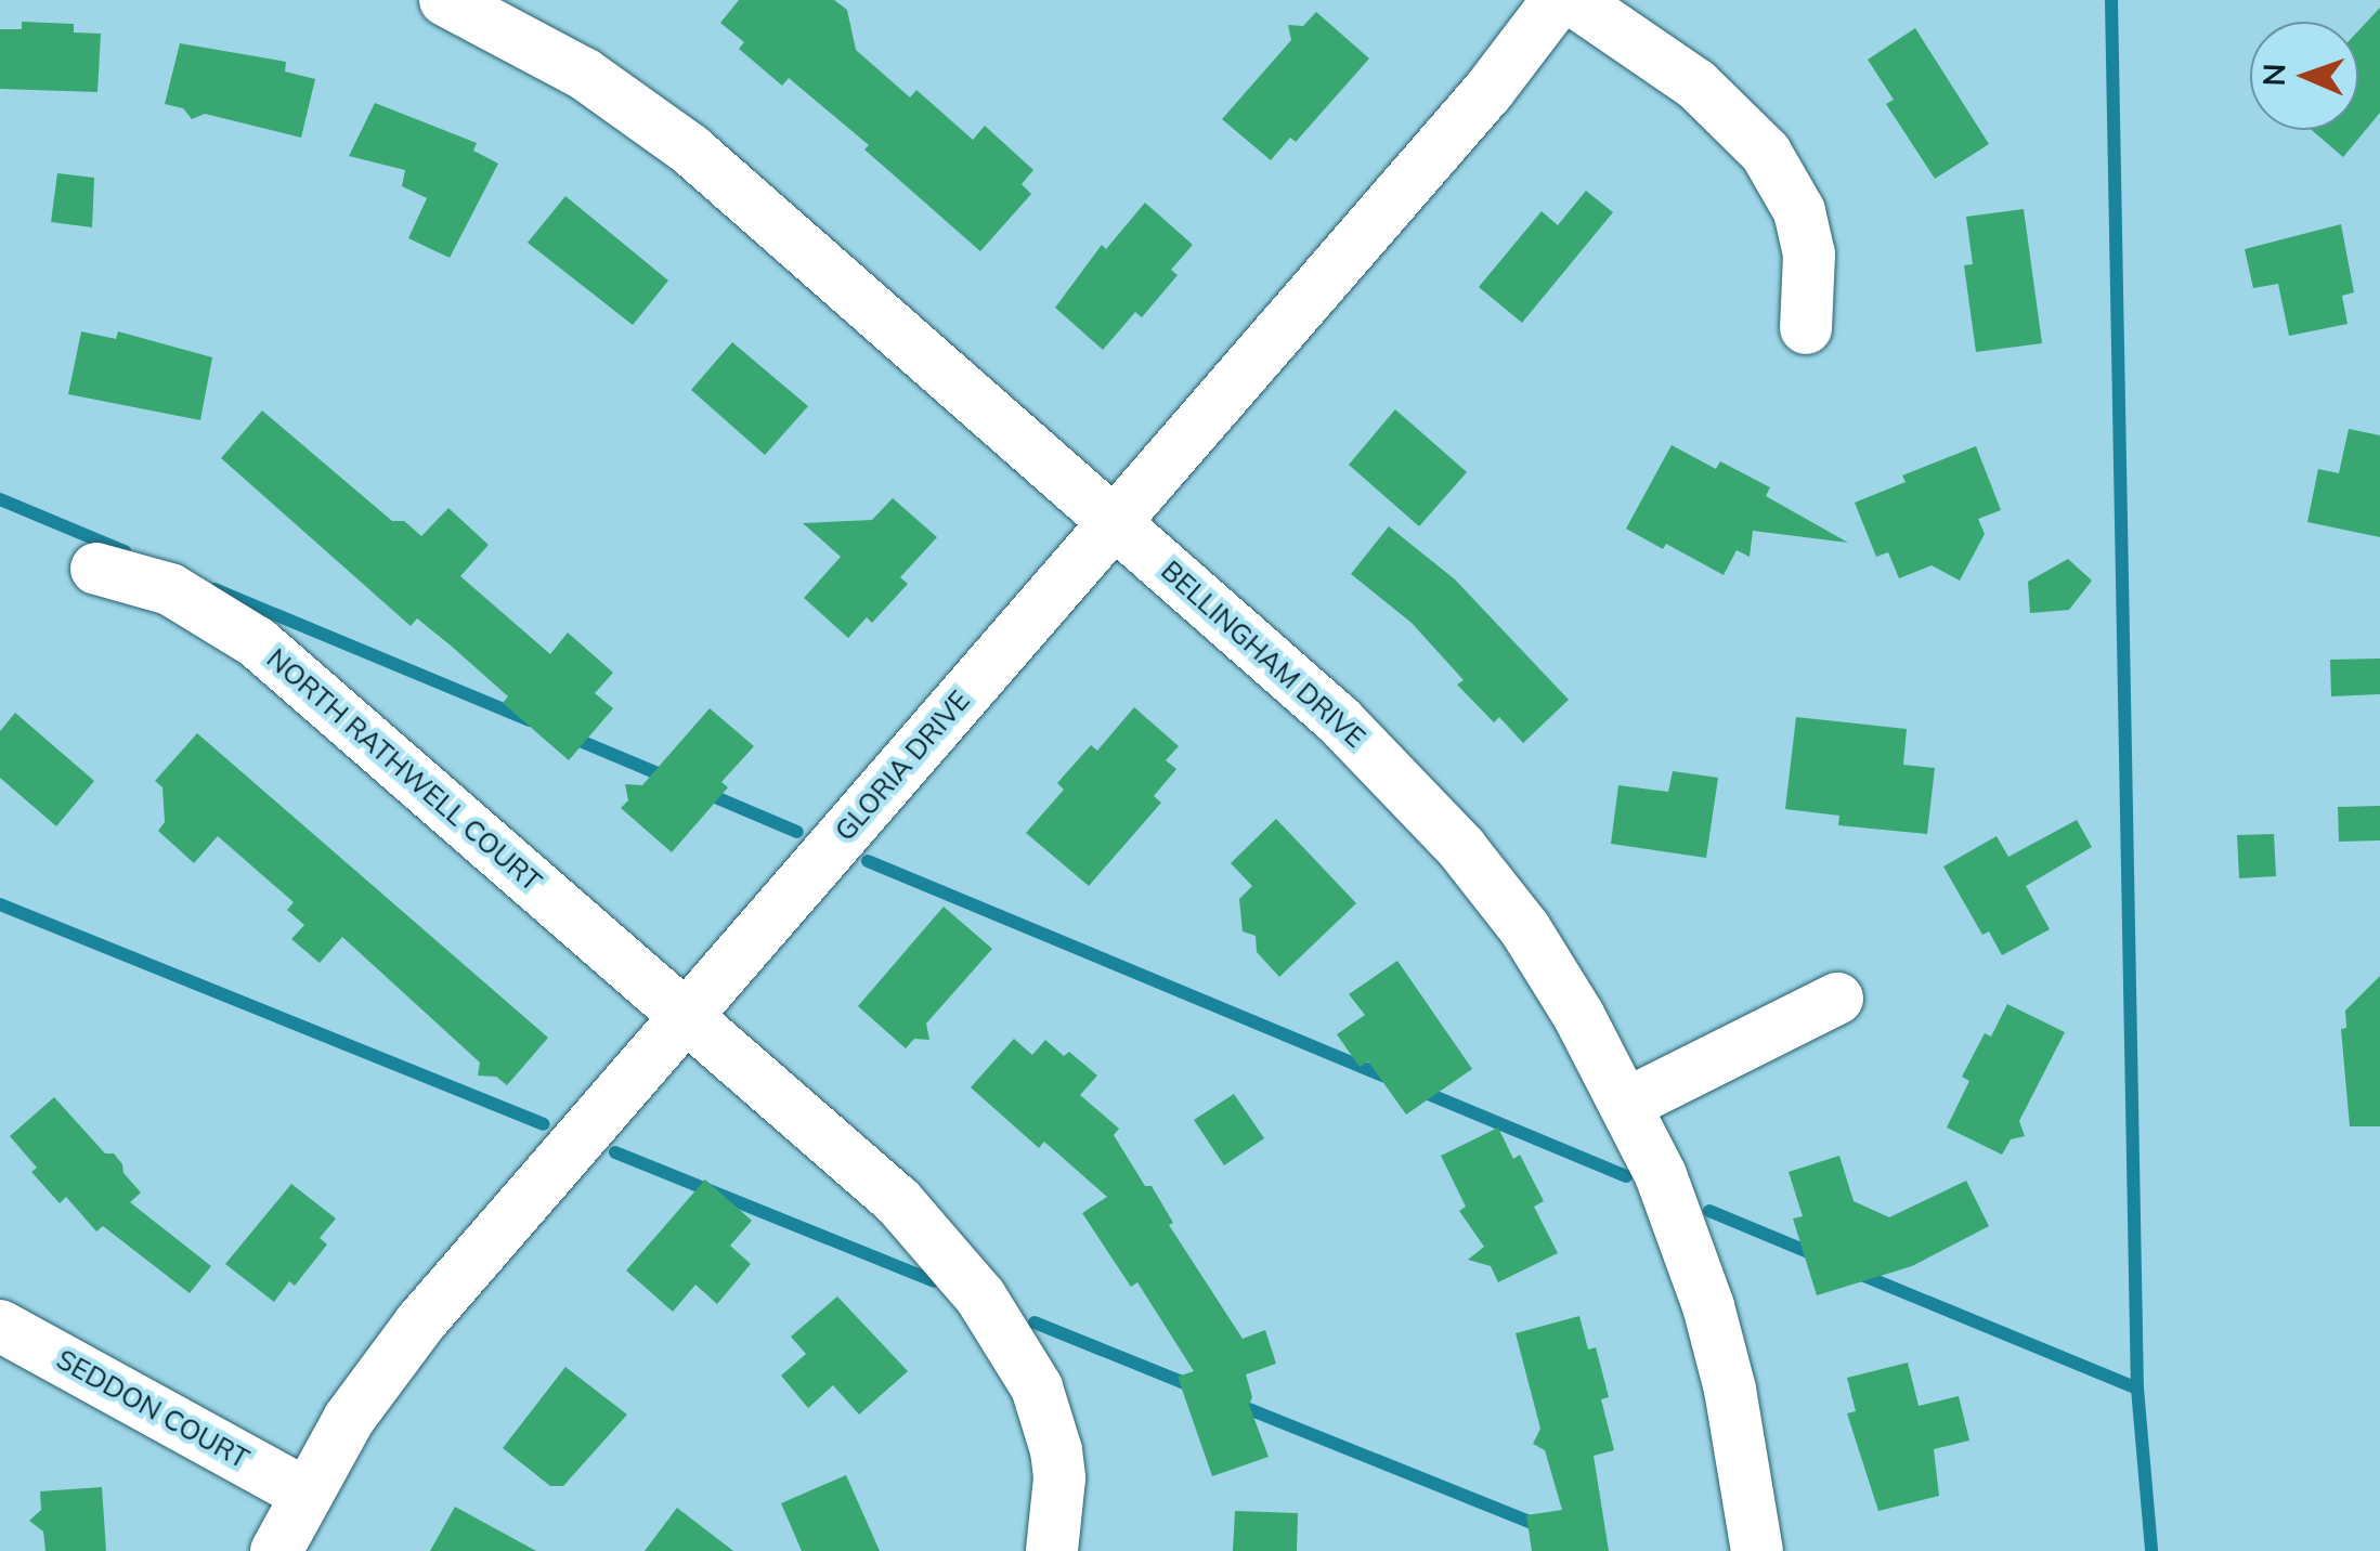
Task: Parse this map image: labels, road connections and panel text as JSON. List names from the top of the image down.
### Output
{
  "streets": {
    "street": [
      "BELLINGHAM DRIVE",
      "GLORIA DRIVE",
      "NORTH RATHWELL COURT",
      "SEDDON COURT"
    ]
  },
  "crossings": [
    ["BELLINGHAM DRIVE", "GLORIA DRIVE"],
    ["GLORIA DRIVE", "NORTH RATHWELL COURT"],
    ["GLORIA DRIVE", "SEDDON COURT"]
  ],
  "north": "left"
}
